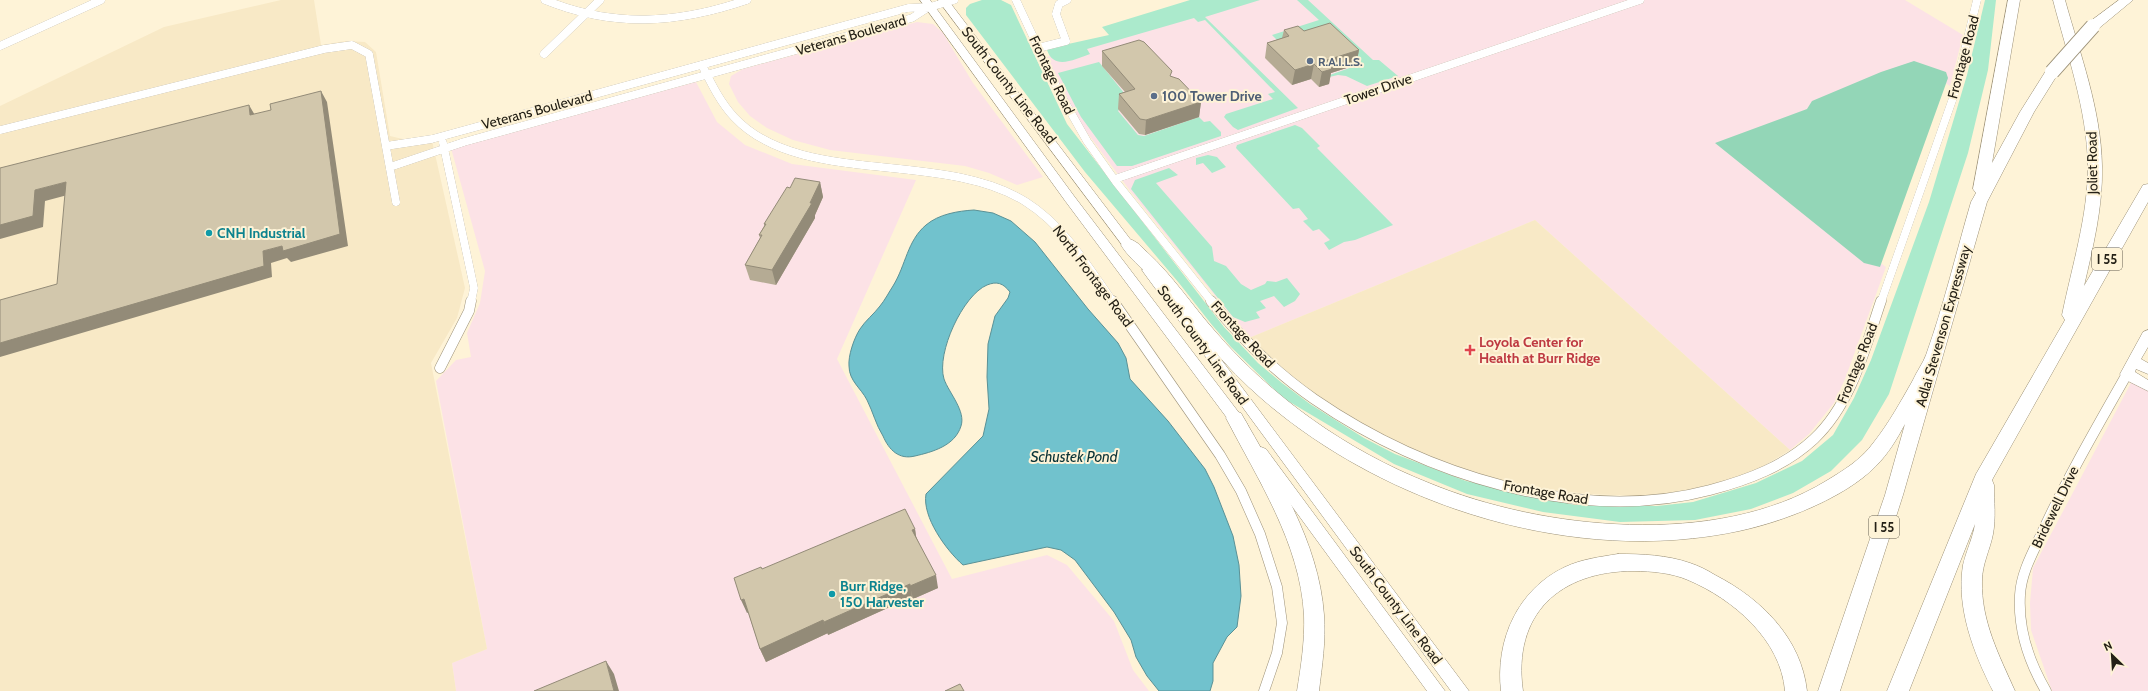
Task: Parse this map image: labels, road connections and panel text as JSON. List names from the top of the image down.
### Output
{
  "streets": {
    "highway": ["Joliet Road", "I 55", "Adlai Stevenson Expressway"],
    "main road": ["South County Line Road", "Bridewell Drive"],
    "street": [
      "Veterans Boulevard",
      "Frontage Road",
      "Tower Drive",
      "North Frontage Road"
    ]
  },
  "crossings": [
    ["Veterans Boulevard", "South County Line Road"],
    ["Veterans Boulevard", "North Frontage Road"],
    ["Frontage Road", "Tower Drive"],
    ["Joliet Road", "I 55"]
  ],
  "water": ["Schustek Pond"],
  "places": {
    "other": [
      "R.A.I.L.S.",
      "100 Tower Drive",
      "CNH Industrial",
      "Burr Ridge, 150 Harvester"
    ],
    "health": ["Loyola Center for Health at Burr Ridge"]
  },
  "north": "top left"
}
